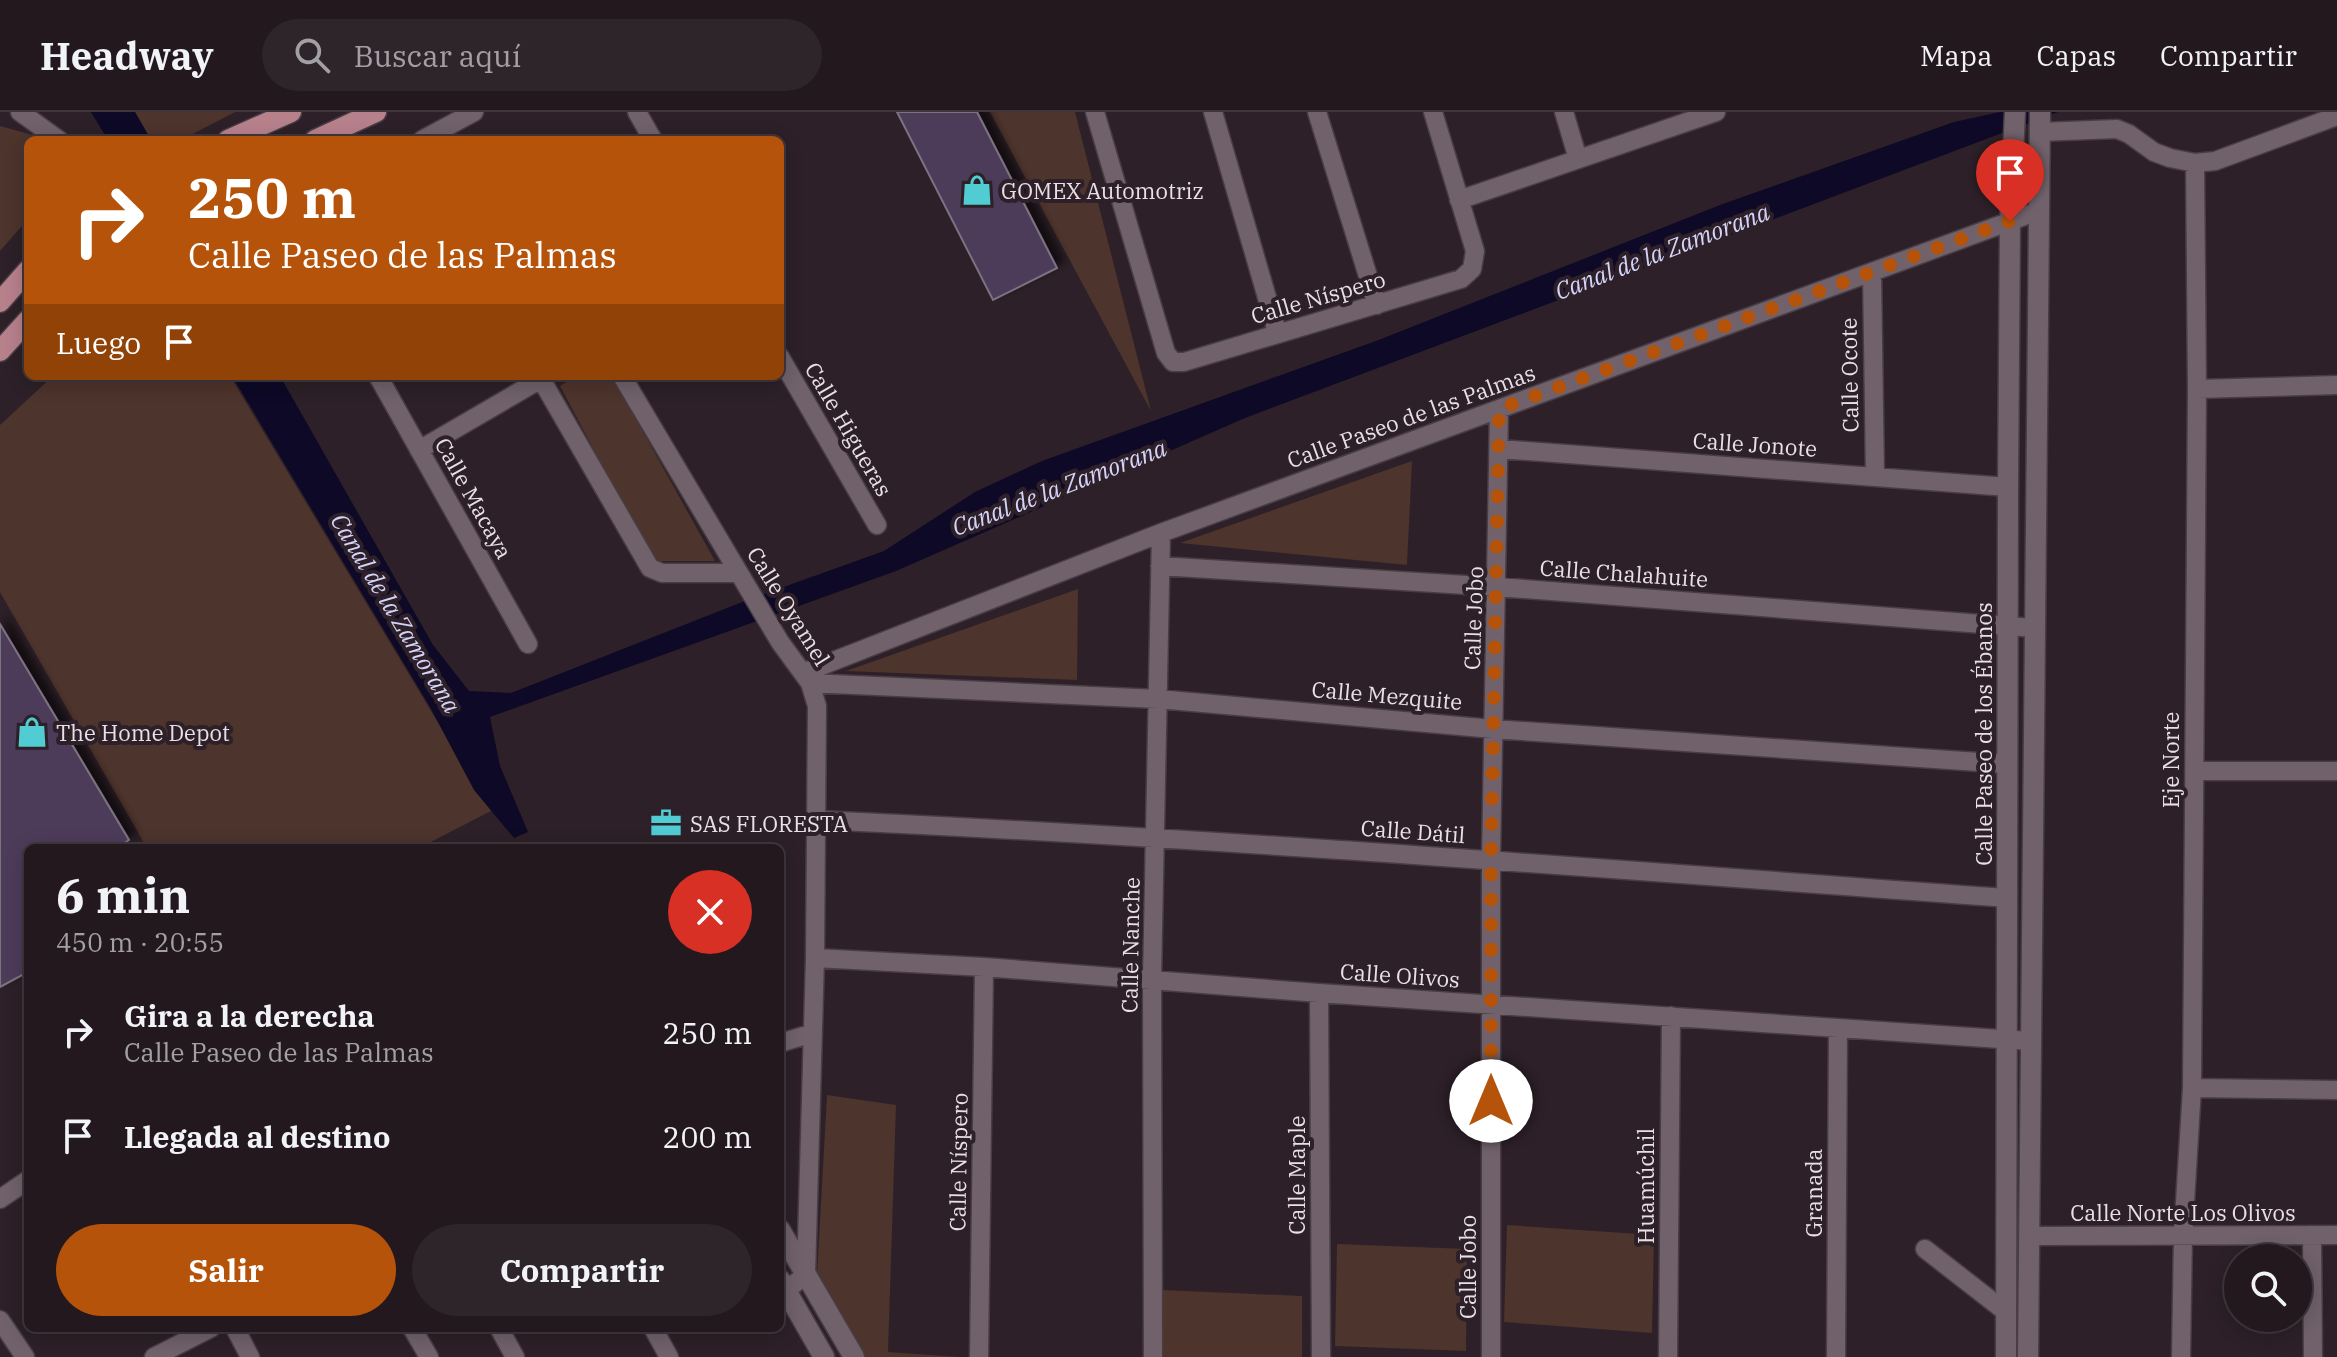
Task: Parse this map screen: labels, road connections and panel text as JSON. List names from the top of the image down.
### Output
{
  "streets": {
    "main road": ["Calle Paseo de los Ébanos"],
    "street": [
      "Calle Níspero",
      "Calle Ocote",
      "Calle Paseo de las Palmas",
      "Calle Higueras",
      "Calle Jonote",
      "Calle Macaya",
      "Calle Chalahuite",
      "Calle Oyamel",
      "Calle Jobo",
      "Calle Mezquite",
      "Eje Norte",
      "Calle Dátil",
      "Calle Nanche",
      "Calle Olivos",
      "Calle Maple",
      "Huamúchil",
      "Granada",
      "Calle Norte Los Olivos"
    ]
  },
  "crossings": [
    ["Calle Níspero", "Calle Olivos"],
    ["Calle Ocote", "Calle Paseo de las Palmas"],
    ["Calle Ocote", "Calle Jonote"],
    ["Calle Paseo de las Palmas", "Calle Oyamel"],
    ["Calle Paseo de las Palmas", "Calle Jobo"],
    ["Calle Paseo de las Palmas", "Calle Mezquite"],
    ["Calle Paseo de las Palmas", "Calle Paseo de los Ébanos"],
    ["Calle Paseo de las Palmas", "Calle Nanche"],
    ["Calle Jonote", "Calle Jobo"],
    ["Calle Jonote", "Calle Paseo de los Ébanos"],
    ["Calle Chalahuite", "Calle Jobo"],
    ["Calle Chalahuite", "Calle Paseo de los Ébanos"],
    ["Calle Chalahuite", "Calle Nanche"],
    ["Calle Oyamel", "Calle Mezquite"],
    ["Calle Oyamel", "Calle Dátil"],
    ["Calle Oyamel", "Calle Olivos"],
    ["Calle Jobo", "Calle Mezquite"],
    ["Calle Jobo", "Calle Dátil"],
    ["Calle Jobo", "Calle Olivos"],
    ["Calle Mezquite", "Calle Paseo de los Ébanos"],
    ["Calle Mezquite", "Calle Nanche"],
    ["Calle Paseo de los Ébanos", "Calle Dátil"],
    ["Calle Paseo de los Ébanos", "Calle Olivos"],
    ["Eje Norte", "Calle Norte Los Olivos"],
    ["Calle Dátil", "Calle Nanche"],
    ["Calle Nanche", "Calle Olivos"],
    ["Calle Olivos", "Calle Maple"],
    ["Calle Olivos", "Huamúchil"],
    ["Calle Olivos", "Granada"]
  ],
  "water": ["Canal de la Zamorana"],
  "places": {
    "shop": ["GOMEX Automotriz", "The Home Depot"],
    "office": ["SAS FLORESTA"]
  },
  "page": {
    "header": "Headway",
    "search": "Buscar aquí",
    "nav": ["Mapa", "Capas", "Compartir"],
    "turn": ["250 m", "Calle Paseo de las Palmas"],
    "then": "Luego",
    "heading": ["6 min", "450 m · 20:55"],
    "list": [
      {
        "name": "Gira a la derecha",
        "note": "Calle Paseo de las Palmas",
        "value": "250 m"
      },
      {
        "name": "Llegada al destino",
        "value": "200 m"
      }
    ],
    "buttons": ["Salir", "Compartir"]
  }
}
